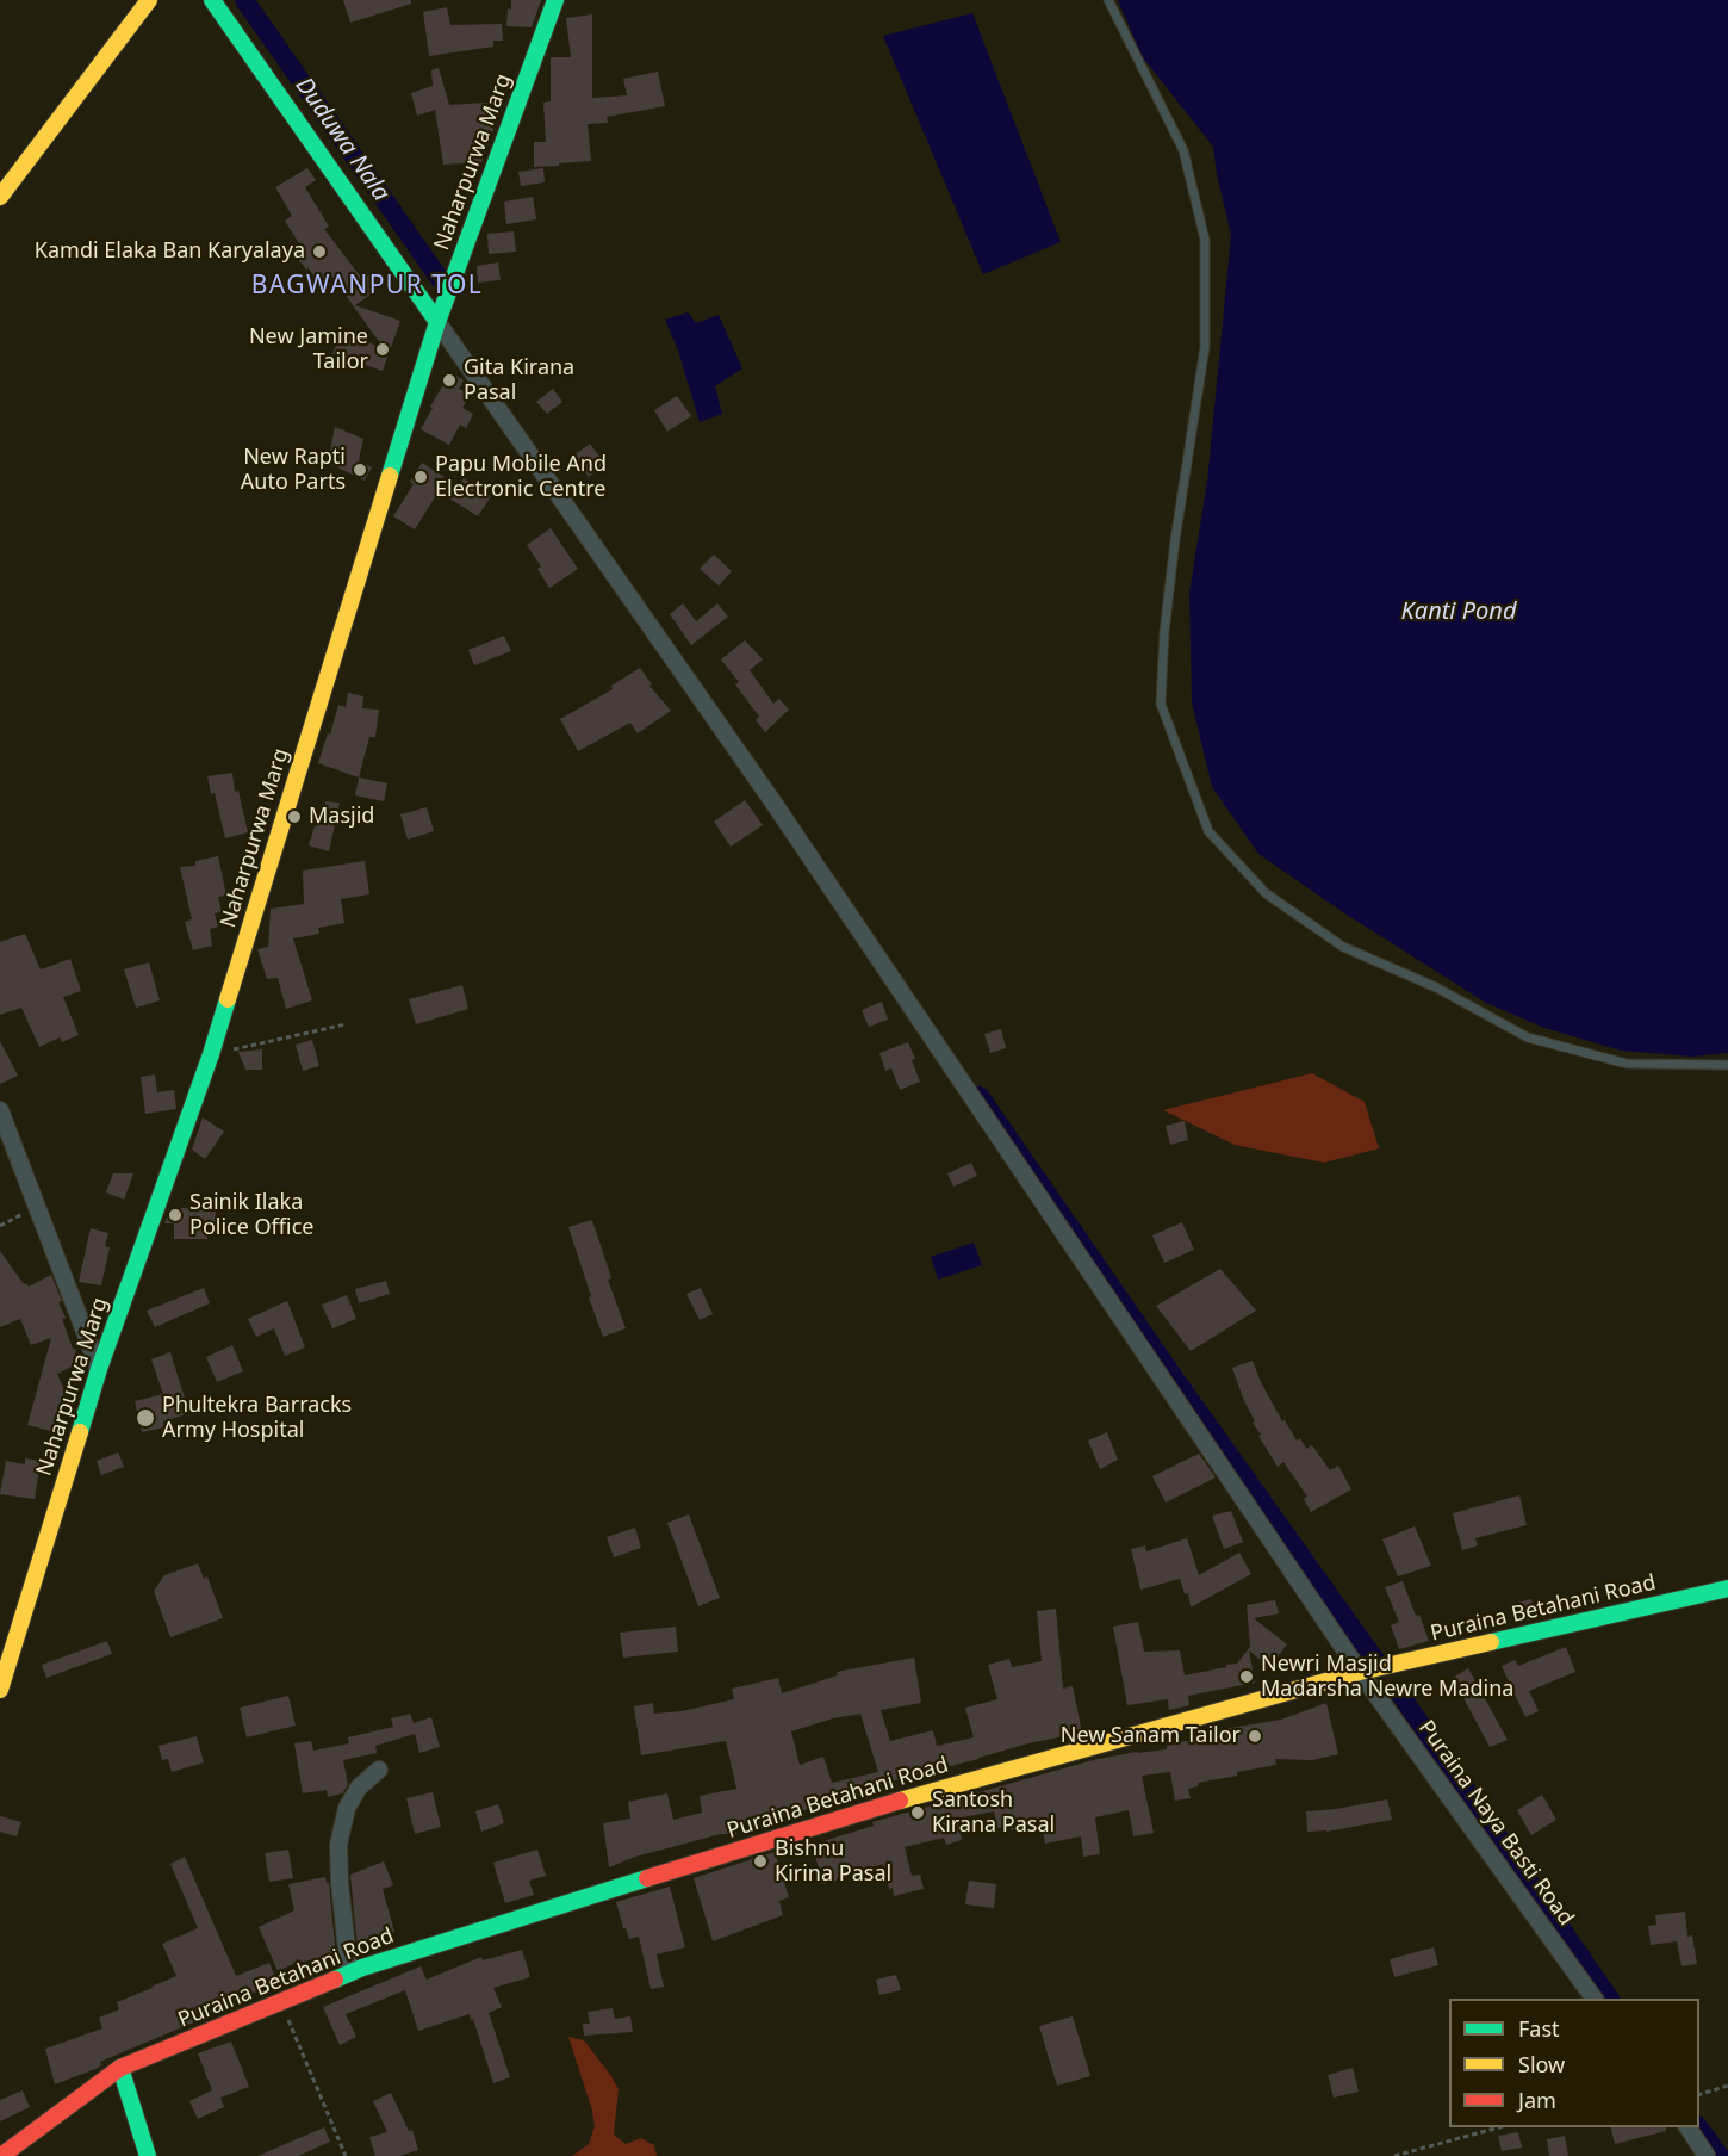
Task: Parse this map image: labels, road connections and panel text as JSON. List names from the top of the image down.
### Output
{
  "streets": {
    "street": ["Naharpurwa Marg", "Puraina Betahani Road", "Puraina Naya Basti Road"]
  },
  "crossings": [
    ["Naharpurwa Marg", "Puraina Naya Basti Road"],
    ["Puraina Betahani Road", "Puraina Naya Basti Road"]
  ],
  "districts": ["BAGWANPUR TOL"],
  "water": ["Duduwa Nala", "Kanti Pond"],
  "places": [
    "Kamdi Elaka Ban Karyalaya",
    "New Jamine Tailor",
    "Gita Kirana Pasal",
    "New Rapti Auto Parts",
    "Papu Mobile And Electronic Centre",
    "Masjid",
    "Sainik Ilaka Police Office",
    "Phultekra Barracks Army Hospital",
    "Newri Masjid Madarsha Newre Madina",
    "New Sanam Tailor",
    "Santosh Kirana Pasal",
    "Bishnu Kirina Pasal"
  ],
  "legend": ["Fast", "Slow", "Jam"]
}
